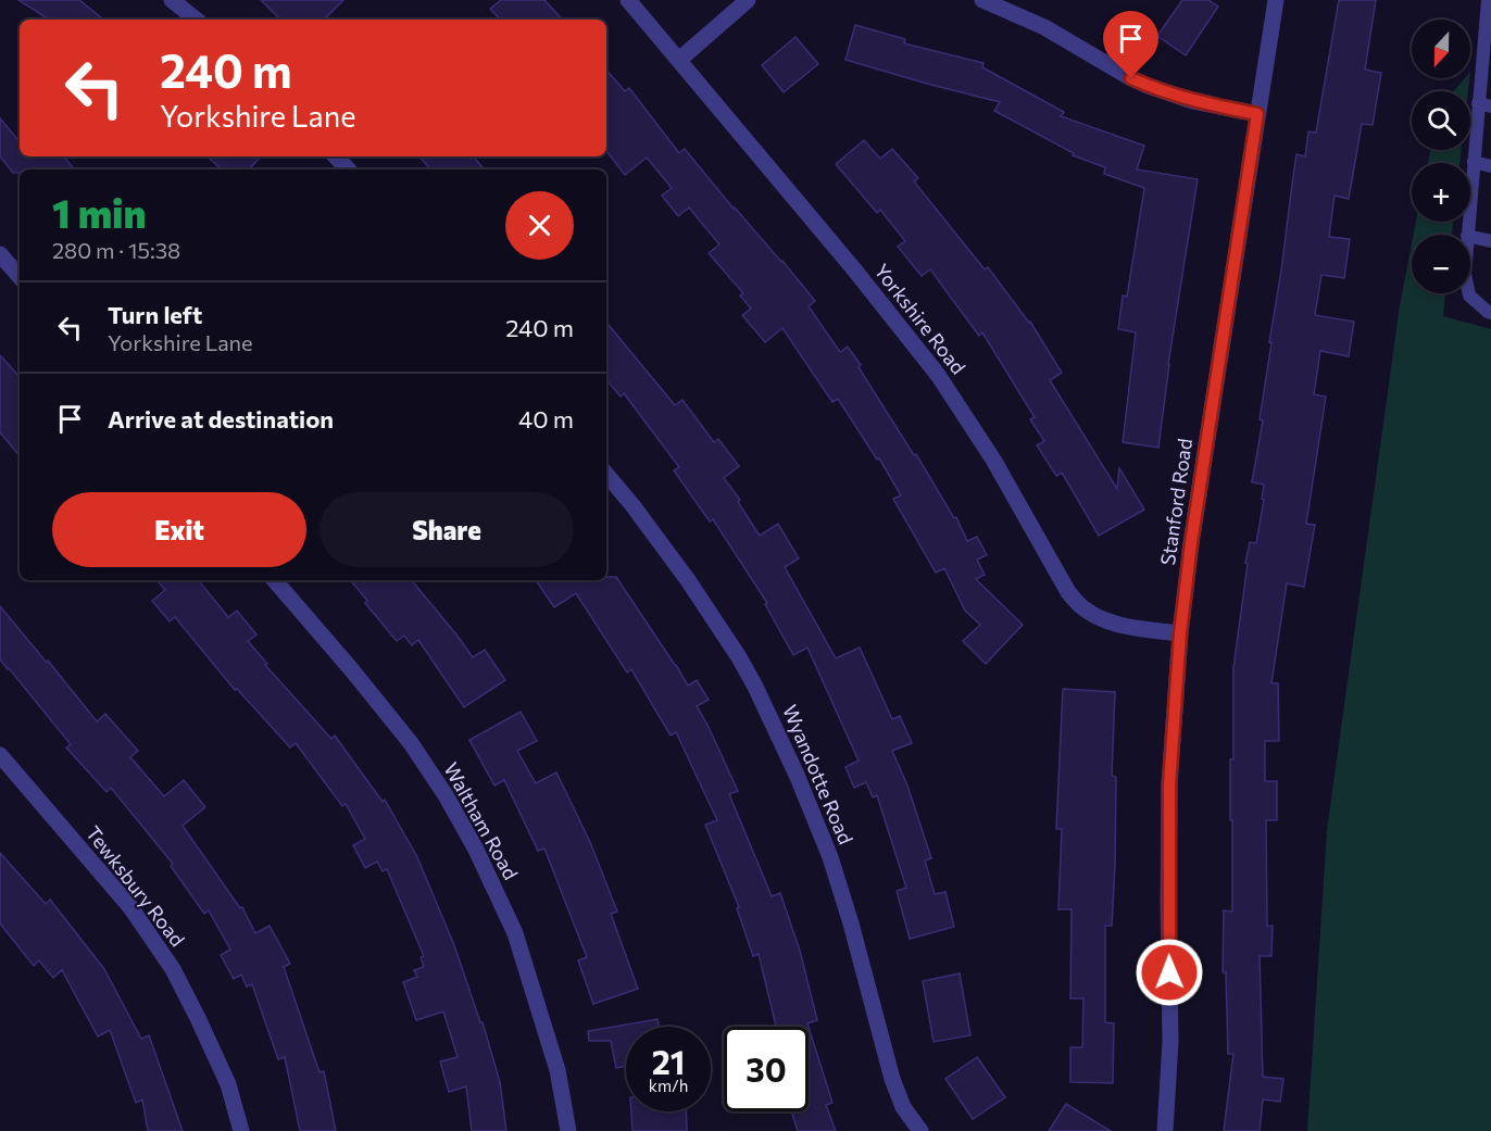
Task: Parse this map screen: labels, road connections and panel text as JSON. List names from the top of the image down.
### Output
{
  "streets": {
    "street": [
      "Yorkshire Road",
      "Stanford Road",
      "Wyandotte Road",
      "Waltham Road",
      "Tewksbury Road"
    ]
  },
  "crossings": [
    ["Yorkshire Road", "Stanford Road"]
  ],
  "north": "bottom",
  "page": {
    "map_buttons": ["+", "−"],
    "turn": ["240 m", "Yorkshire Lane"],
    "heading": ["1 min", "280 m · 15:38"],
    "list": [
      {
        "name": "Turn left",
        "note": "Yorkshire Lane",
        "value": "240 m"
      },
      {
        "name": "Arrive at destination",
        "value": "40 m"
      }
    ],
    "buttons": ["Exit", "Share"],
    "speed": "21 km/h",
    "limit": "30"
  }
}
